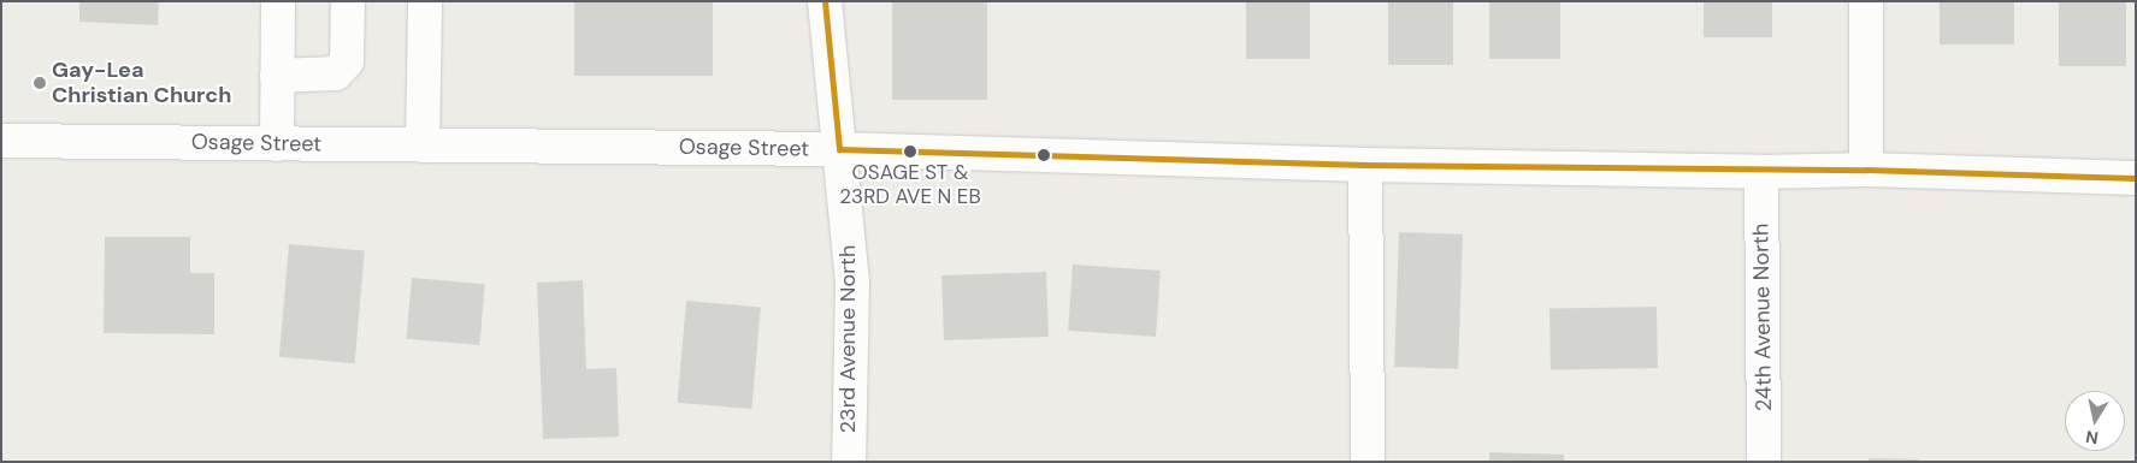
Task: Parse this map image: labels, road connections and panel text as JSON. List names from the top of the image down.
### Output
{
  "streets": {
    "street": ["Osage Street", "24th Avenue North", "23rd Avenue North"]
  },
  "crossings": [
    ["Osage Street", "24th Avenue North"],
    ["Osage Street", "23rd Avenue North"]
  ],
  "places": ["Gay-Lea Christian Church", "OSAGE ST & 23RD AVE N EB"],
  "north": "bottom"
}
